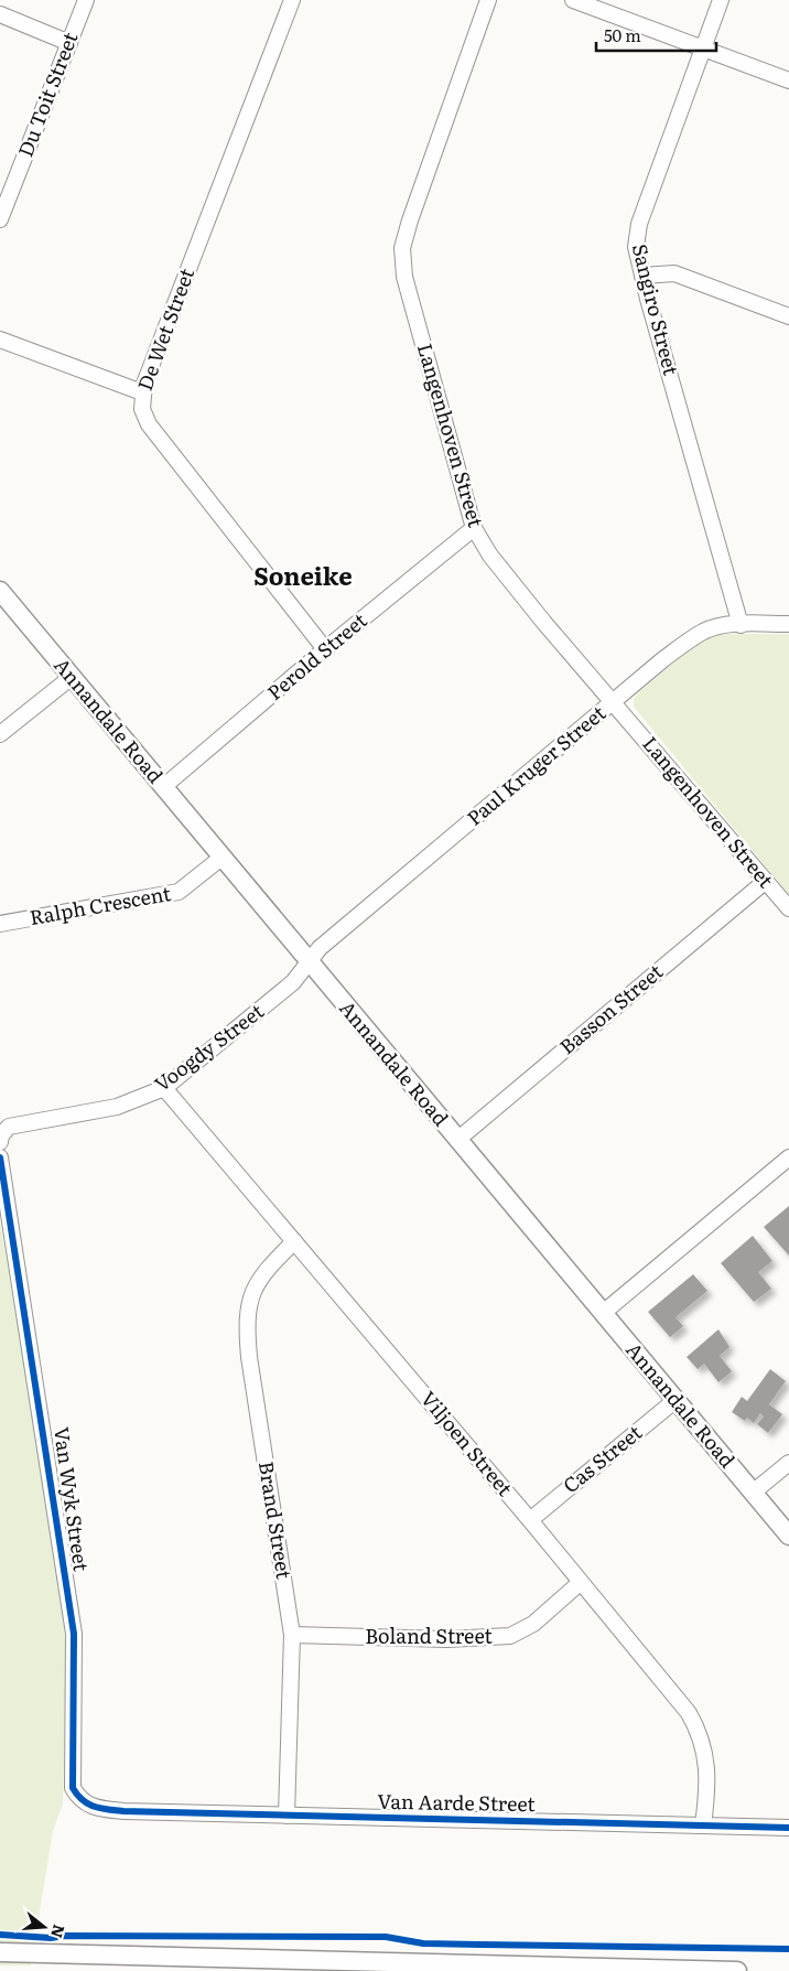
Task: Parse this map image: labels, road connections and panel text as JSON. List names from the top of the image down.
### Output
{
  "streets": {
    "street": [
      "Du Toit Street",
      "Sangiro Street",
      "De Wet Street",
      "Langenhoven Street",
      "Perold Street",
      "Annandale Road",
      "Paul Kruger Street",
      "Ralph Crescent",
      "Basson Street",
      "Voogdy Street",
      "Viljoen Street",
      "Cas Street",
      "Van Wyk Street",
      "Brand Street",
      "Boland Street",
      "Van Aarde Street"
    ]
  },
  "crossings": [
    ["Sangiro Street", "Paul Kruger Street"],
    ["De Wet Street", "Perold Street"],
    ["Langenhoven Street", "Perold Street"],
    ["Langenhoven Street", "Paul Kruger Street"],
    ["Langenhoven Street", "Basson Street"],
    ["Perold Street", "Annandale Road"],
    ["Annandale Road", "Paul Kruger Street"],
    ["Annandale Road", "Ralph Crescent"],
    ["Annandale Road", "Basson Street"],
    ["Annandale Road", "Voogdy Street"],
    ["Annandale Road", "Cas Street"],
    ["Paul Kruger Street", "Voogdy Street"],
    ["Voogdy Street", "Viljoen Street"],
    ["Viljoen Street", "Cas Street"],
    ["Viljoen Street", "Brand Street"],
    ["Viljoen Street", "Boland Street"],
    ["Viljoen Street", "Van Aarde Street"],
    ["Van Wyk Street", "Van Aarde Street"],
    ["Brand Street", "Boland Street"],
    ["Brand Street", "Van Aarde Street"]
  ],
  "districts": ["Soneike"],
  "scale_bar": "50 m",
  "north": "right"
}
